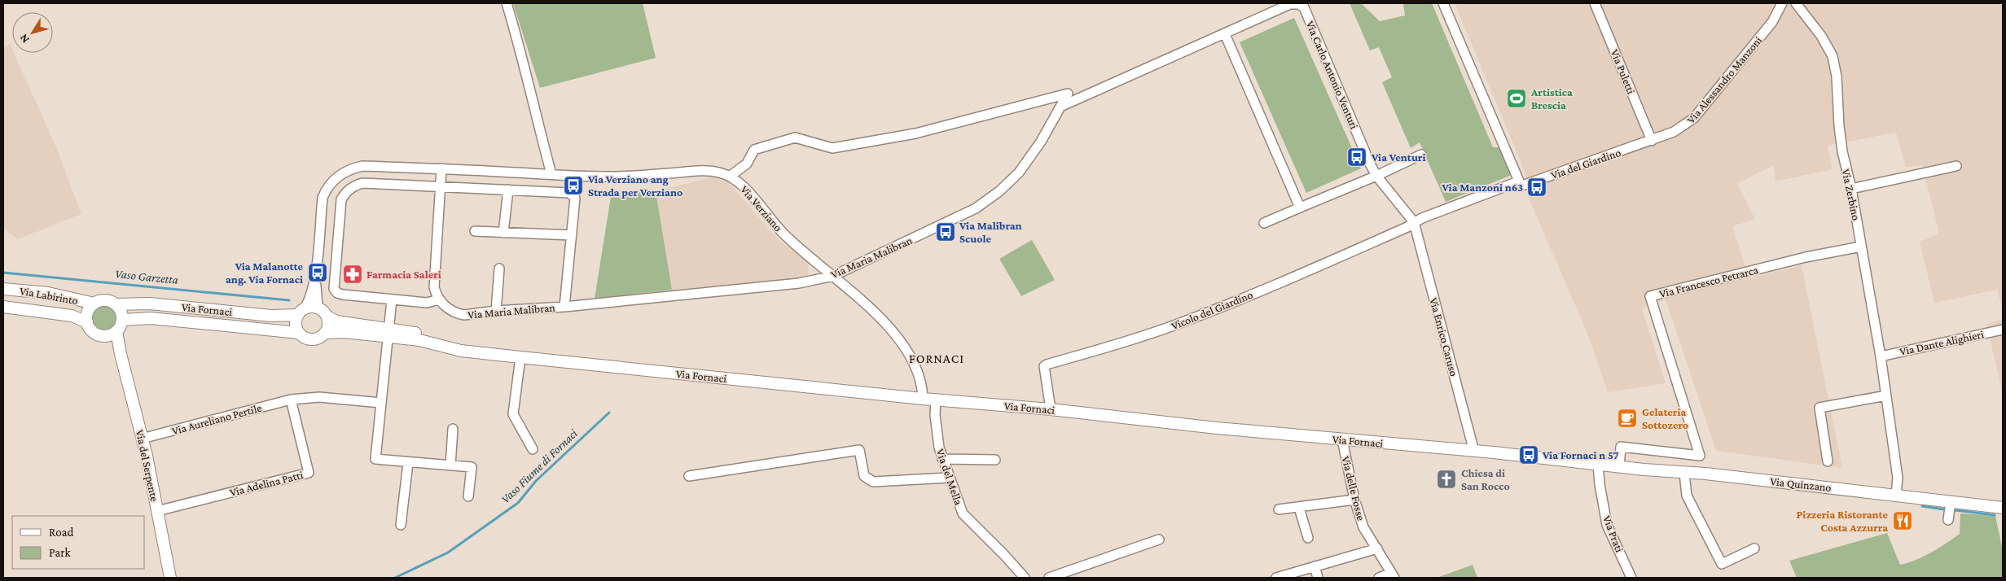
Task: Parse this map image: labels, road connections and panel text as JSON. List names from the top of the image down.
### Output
{
  "streets": {
    "street": [
      "Via Puletti",
      "Via Carlo Antonio Venturi",
      "Via Alessandro Manzoni",
      "Via del Giardino",
      "Via Zerbino",
      "Via Verziano",
      "Via Maria Malibran",
      "Via Francesco Petrarca",
      "Via Labirinto",
      "Via Fornaci",
      "Vicolo del Giardino",
      "Via Enrico Caruso",
      "Via Dante Alighieri",
      "Via Aureliano Pertile",
      "Via del Serpente",
      "Via del Mella",
      "Via Adelina Patti",
      "Via Quinzano",
      "Via delle Fosse",
      "Via Prati"
    ]
  },
  "crossings": [
    ["Via Puletti", "Via Alessandro Manzoni"],
    ["Via Puletti", "Via del Giardino"],
    ["Via Carlo Antonio Venturi", "Via del Giardino"],
    ["Via Carlo Antonio Venturi", "Via Maria Malibran"],
    ["Via Carlo Antonio Venturi", "Vicolo del Giardino"],
    ["Via Carlo Antonio Venturi", "Via Enrico Caruso"],
    ["Via Alessandro Manzoni", "Via del Giardino"],
    ["Via del Giardino", "Vicolo del Giardino"],
    ["Via del Giardino", "Via Enrico Caruso"],
    ["Via Zerbino", "Via Francesco Petrarca"],
    ["Via Zerbino", "Via Dante Alighieri"],
    ["Via Zerbino", "Via Quinzano"],
    ["Via Verziano", "Via Maria Malibran"],
    ["Via Verziano", "Via Fornaci"],
    ["Via Francesco Petrarca", "Via Quinzano"],
    ["Via Labirinto", "Via Fornaci"],
    ["Via Labirinto", "Via del Serpente"],
    ["Via Fornaci", "Vicolo del Giardino"],
    ["Via Fornaci", "Via Enrico Caruso"],
    ["Via Fornaci", "Via del Serpente"],
    ["Via Fornaci", "Via del Mella"],
    ["Via Fornaci", "Via Quinzano"],
    ["Via Fornaci", "Via delle Fosse"],
    ["Via Fornaci", "Via Prati"],
    ["Vicolo del Giardino", "Via Enrico Caruso"],
    ["Via Aureliano Pertile", "Via del Serpente"],
    ["Via Aureliano Pertile", "Via Adelina Patti"],
    ["Via del Serpente", "Via Adelina Patti"],
    ["Via Quinzano", "Via Prati"]
  ],
  "districts": ["FORNACI"],
  "water": ["Vaso Garzetta", "Vaso Fiume di Fornaci"],
  "places": {
    "sports": ["Artistica Brescia"],
    "bus stop": [
      "Via Venturi",
      "Via Verziano ang Strada per Verziano",
      "Via Manzoni n63",
      "Via Malibran Scuole",
      "Via Malanotte ang. Via Fornaci",
      "Via Fornaci n 57"
    ],
    "pharmacy": ["Farmacia Saleri"],
    "cafe": ["Gelateria Sottozero"],
    "church": ["Chiesa di San Rocco"],
    "restaurant": ["Pizzeria Ristorante Costa Azzurra"]
  },
  "legend": ["Road", "Park"],
  "north": "bottom left"
}
